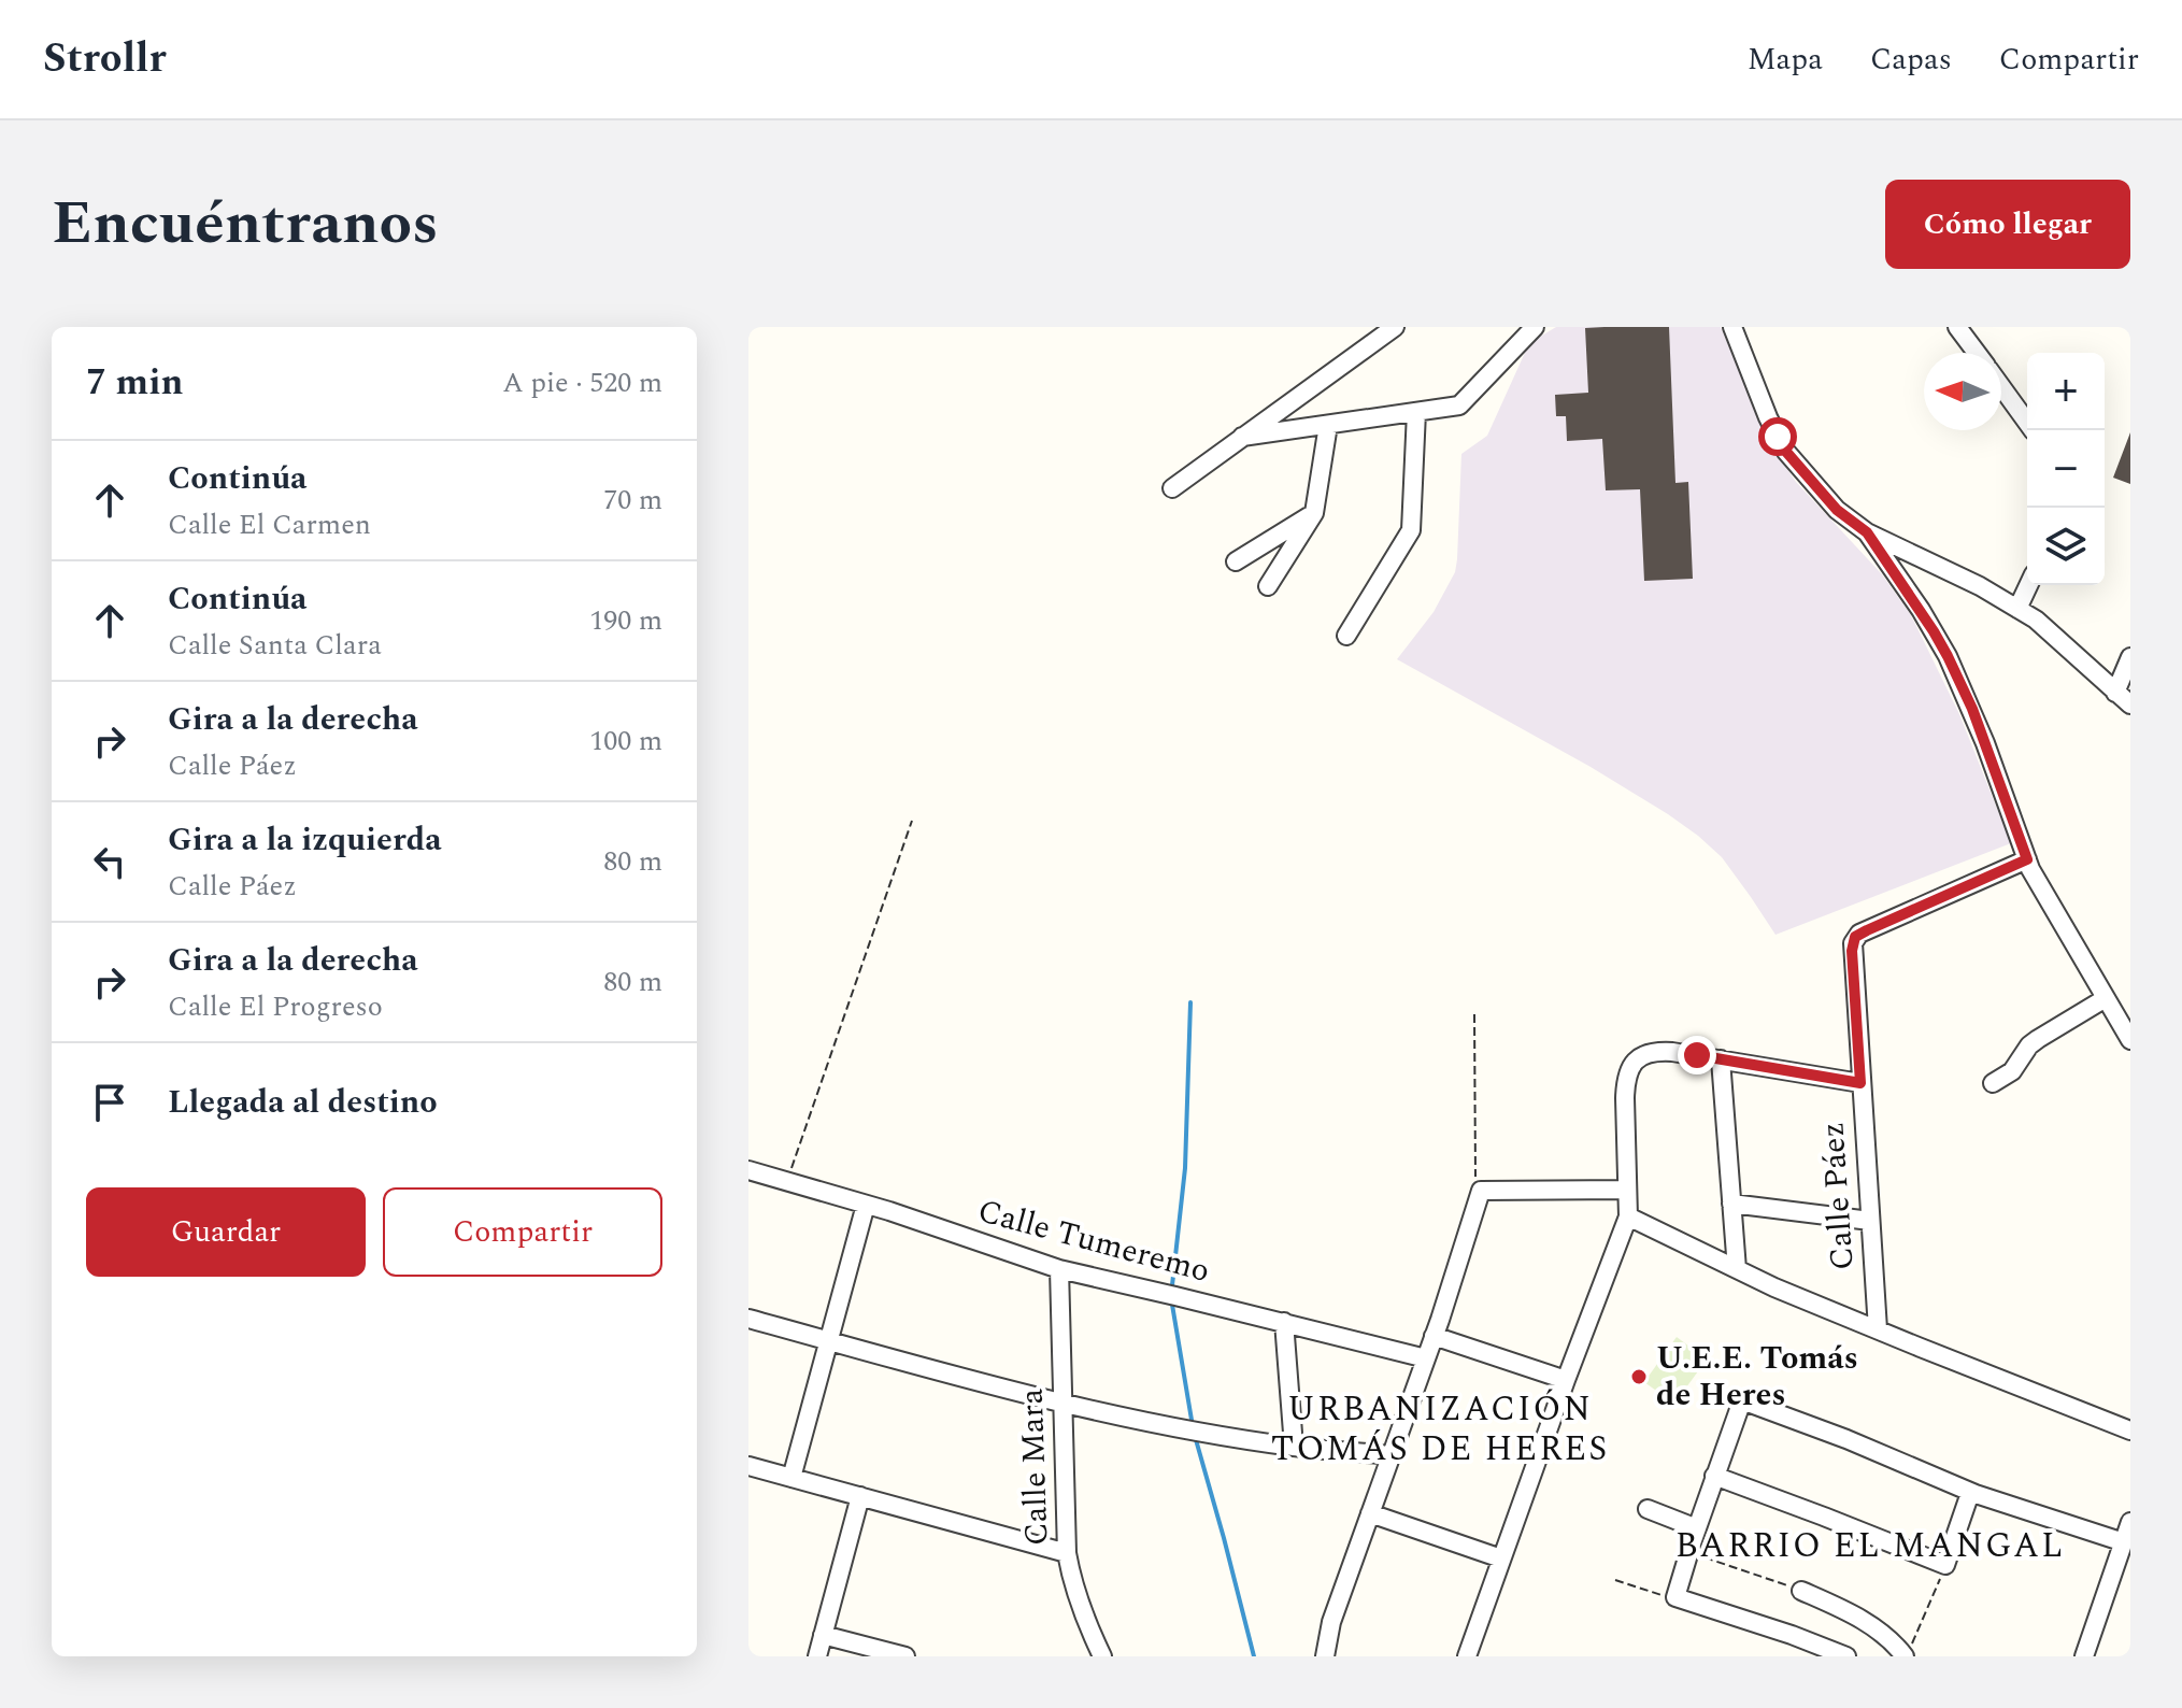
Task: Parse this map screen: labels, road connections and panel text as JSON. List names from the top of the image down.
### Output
{
  "streets": {
    "street": ["Calle Páez", "Calle Tumeremo", "Calle Mara"]
  },
  "crossings": [
    ["Calle Tumeremo", "Calle Mara"]
  ],
  "districts": ["URBANIZACIÓN TOMÁS DE HERES", "BARRIO EL MANGAL"],
  "places": ["U.E.E. Tomás de Heres"],
  "north": "left",
  "page": {
    "header": "Strollr",
    "nav": ["Mapa", "Capas", "Compartir"],
    "title": "Encuéntranos",
    "buttons": [
      "Cómo llegar",
      ["Guardar", "Compartir"]
    ],
    "heading": ["7 min", "A pie · 520 m"],
    "map_buttons": ["+", "−"],
    "list": [
      ["Continúa", "Calle El Carmen", "70 m"],
      ["Continúa", "Calle Santa Clara", "190 m"],
      ["Gira a la derecha", "Calle Páez", "100 m"],
      ["Gira a la izquierda", "Calle Páez", "80 m"],
      ["Gira a la derecha", "Calle El Progreso", "80 m"],
      "Llegada al destino"
    ]
  }
}
